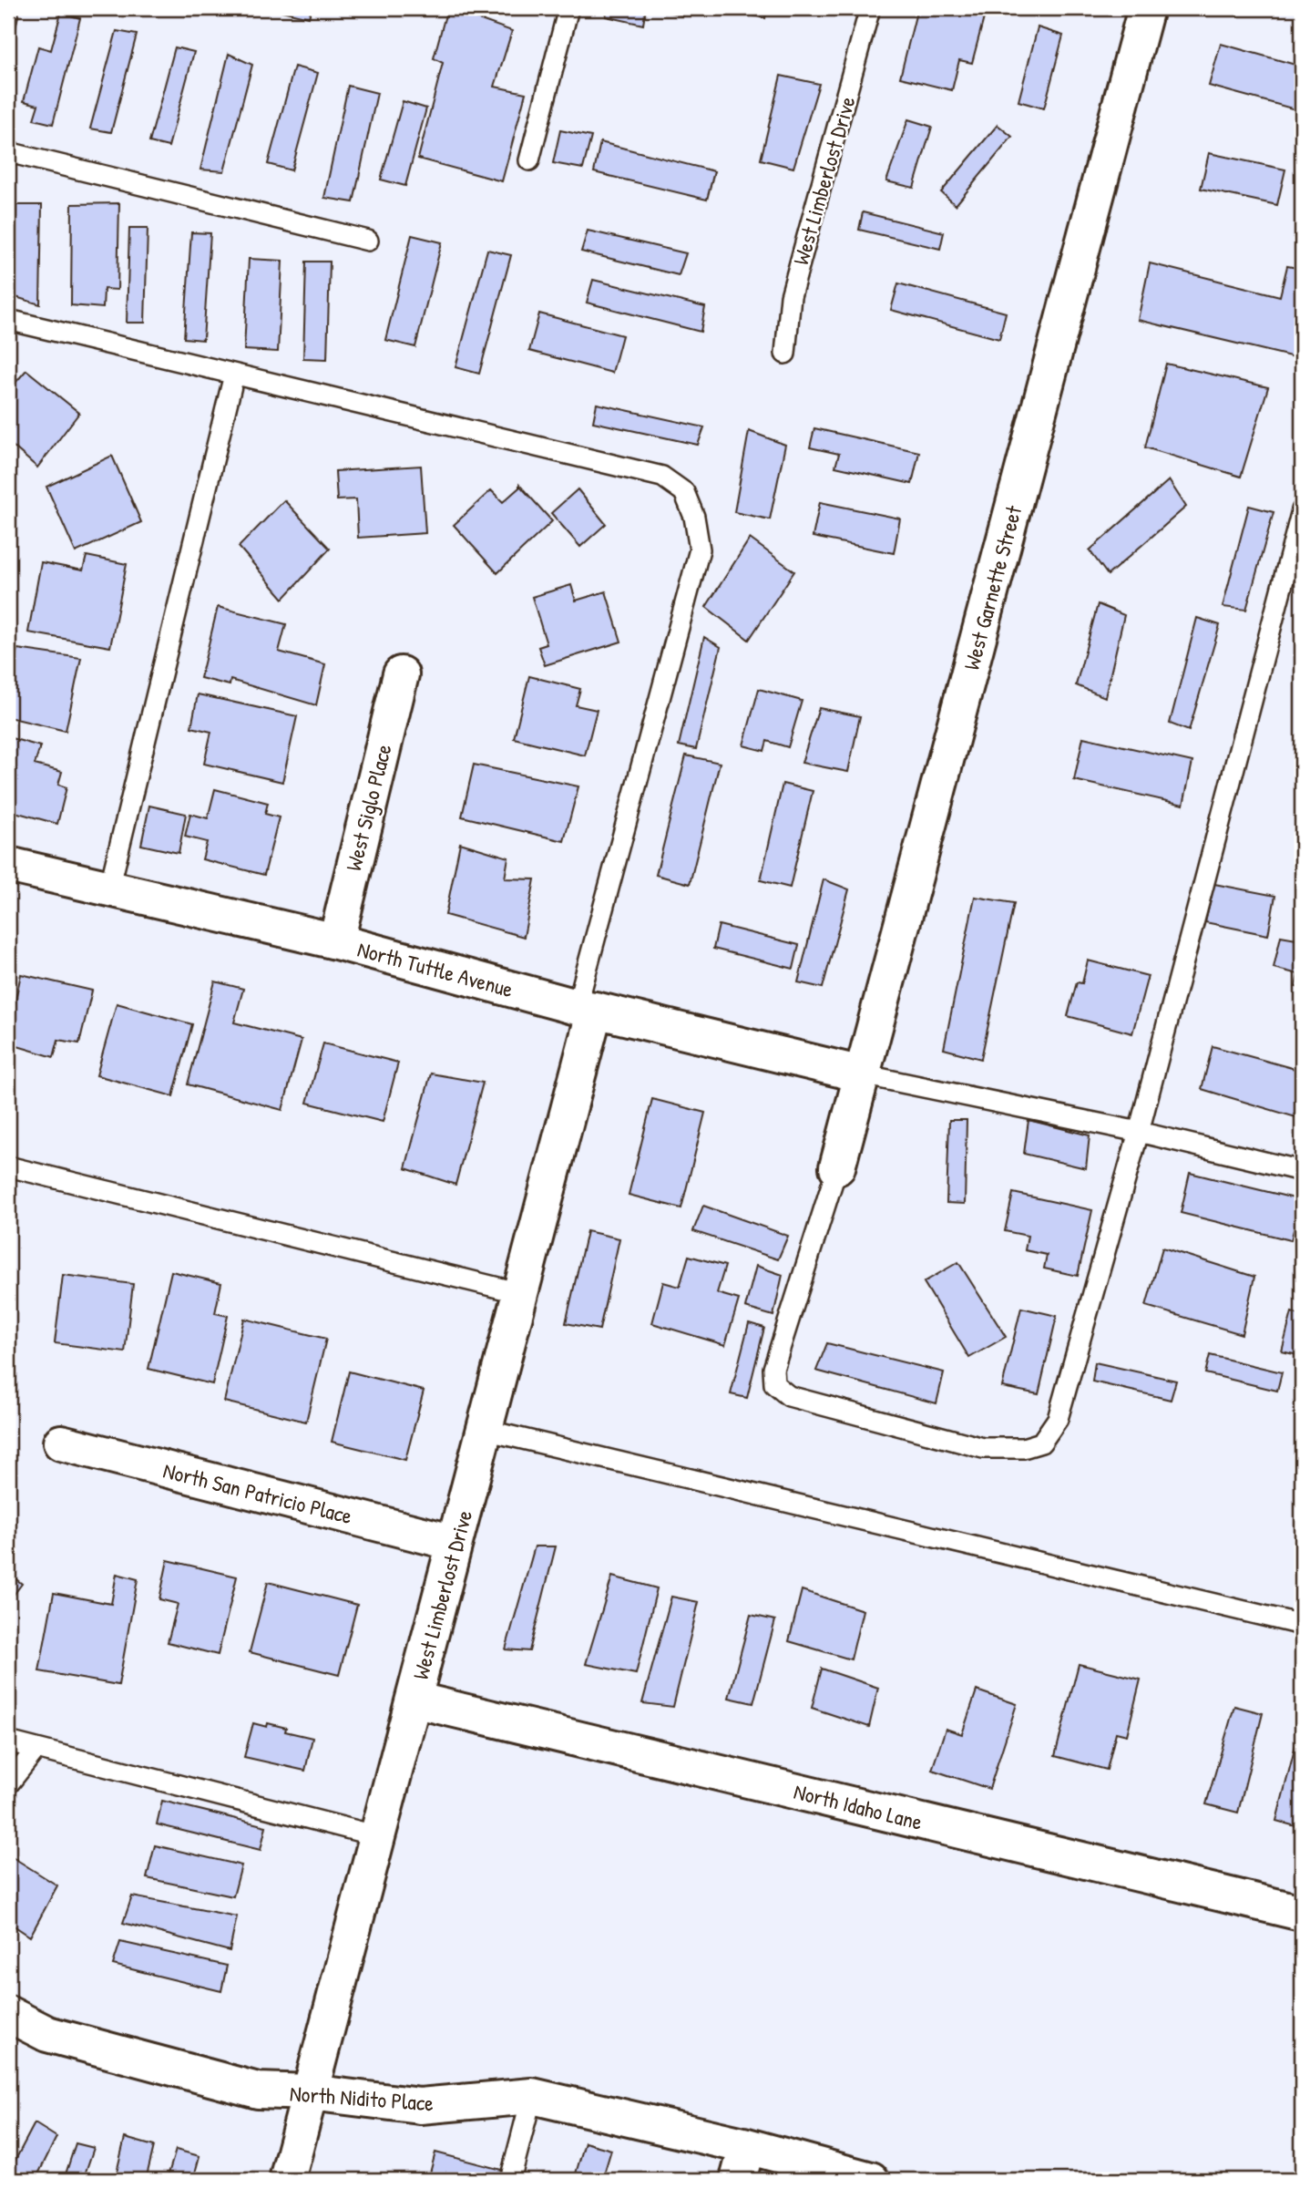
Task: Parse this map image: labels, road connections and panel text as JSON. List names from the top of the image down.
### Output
{
  "streets": {
    "street": [
      "West Limberlost Drive",
      "West Garnette Street",
      "West Siglo Place",
      "North Tuttle Avenue",
      "North San Patricio Place",
      "North Idaho Lane",
      "North Nidito Place"
    ]
  },
  "crossings": [
    ["West Limberlost Drive", "North Tuttle Avenue"],
    ["West Limberlost Drive", "North San Patricio Place"],
    ["West Limberlost Drive", "North Idaho Lane"],
    ["West Limberlost Drive", "North Nidito Place"],
    ["West Garnette Street", "North Tuttle Avenue"],
    ["West Siglo Place", "North Tuttle Avenue"]
  ]
}
